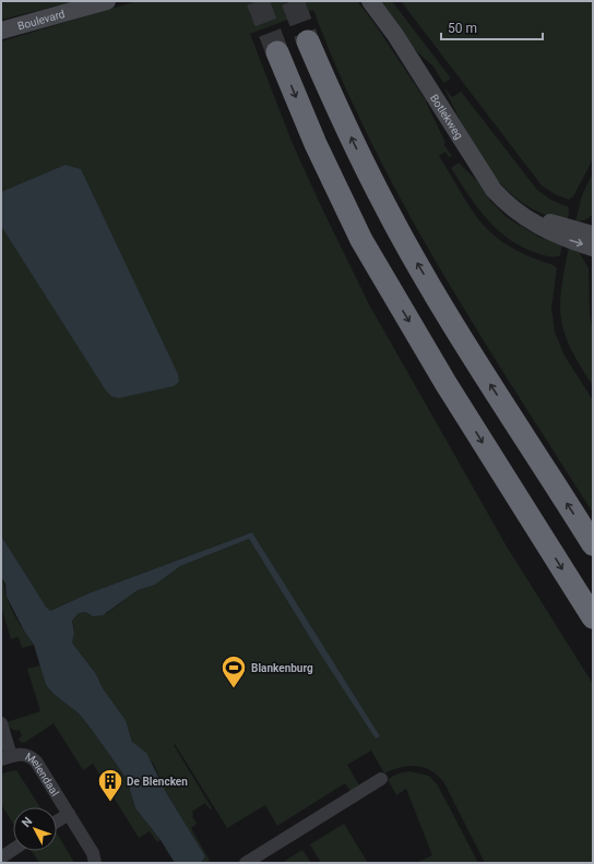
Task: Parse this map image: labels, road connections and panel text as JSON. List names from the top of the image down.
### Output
{
  "streets": {
    "main road": ["Boulevard", "Botlekweg"],
    "street": ["Meiendaal"]
  },
  "places": {
    "sports": ["Blankenburg"],
    "building": ["De Blencken"]
  },
  "scale_bar": "50 m",
  "north": "top left"
}
